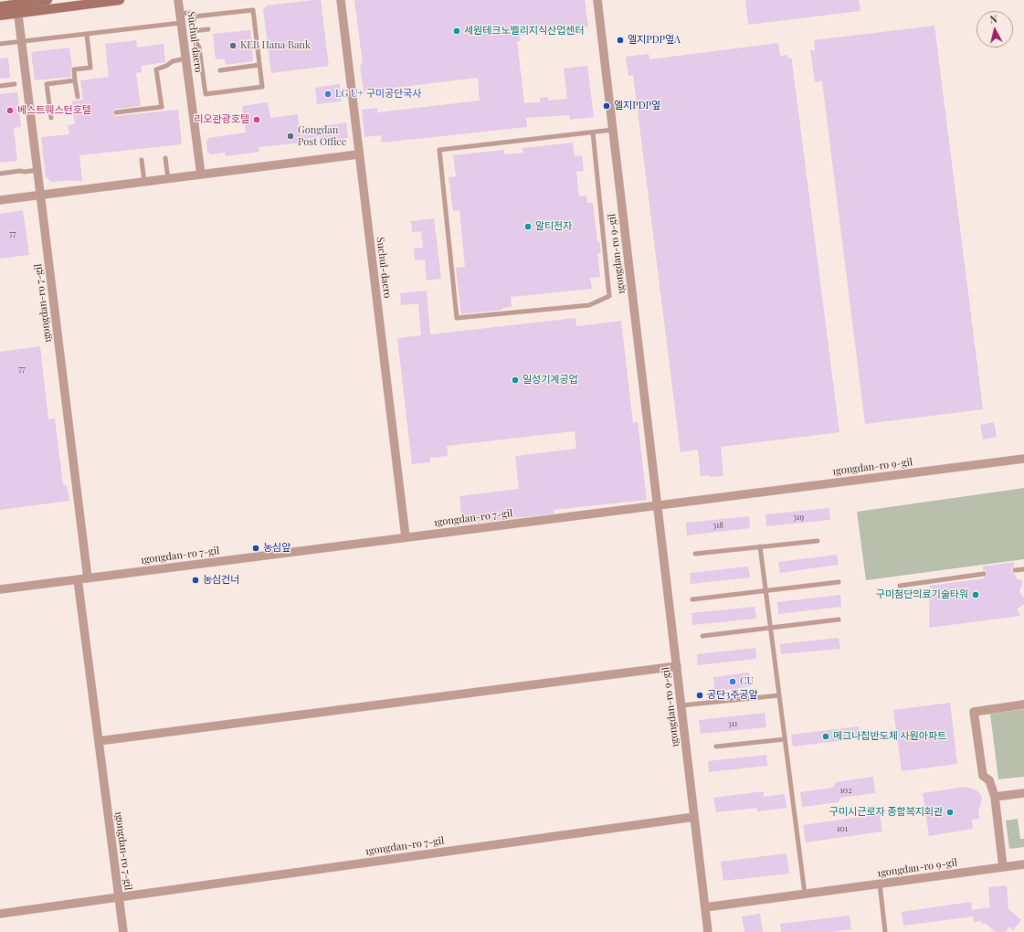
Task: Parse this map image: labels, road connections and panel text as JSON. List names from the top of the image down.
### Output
{
  "streets": {
    "street": ["Suchul-daero", "1gongdan-ro 9-gil", "1gongdan-ro 7-gil"]
  },
  "crossings": [
    ["Suchul-daero", "1gongdan-ro 7-gil"],
    ["1gongdan-ro 9-gil", "1gongdan-ro 7-gil"]
  ],
  "places": [
    "세원테크노벨리지식산업센터",
    "엘지PDP옆A",
    "KEB Hana Bank",
    "LG U+ 구미공단국사",
    "엘지PDP옆",
    "베스트웨스턴호텔",
    "리오관광호텔",
    "Gongdan Post Office",
    "알티전자",
    "일성기계공업",
    "농심앞",
    "농심건너",
    "구미첨단의료기술타워",
    "CU",
    "공단3주공앞",
    "메그나칩반도체 사원아파트",
    "구미시근로자 종합복지회관"
  ],
  "house_numbers": [
    "77",
    "77",
    "319",
    "318",
    "311",
    "102",
    "101"
  ],
  "north": "top"
}
